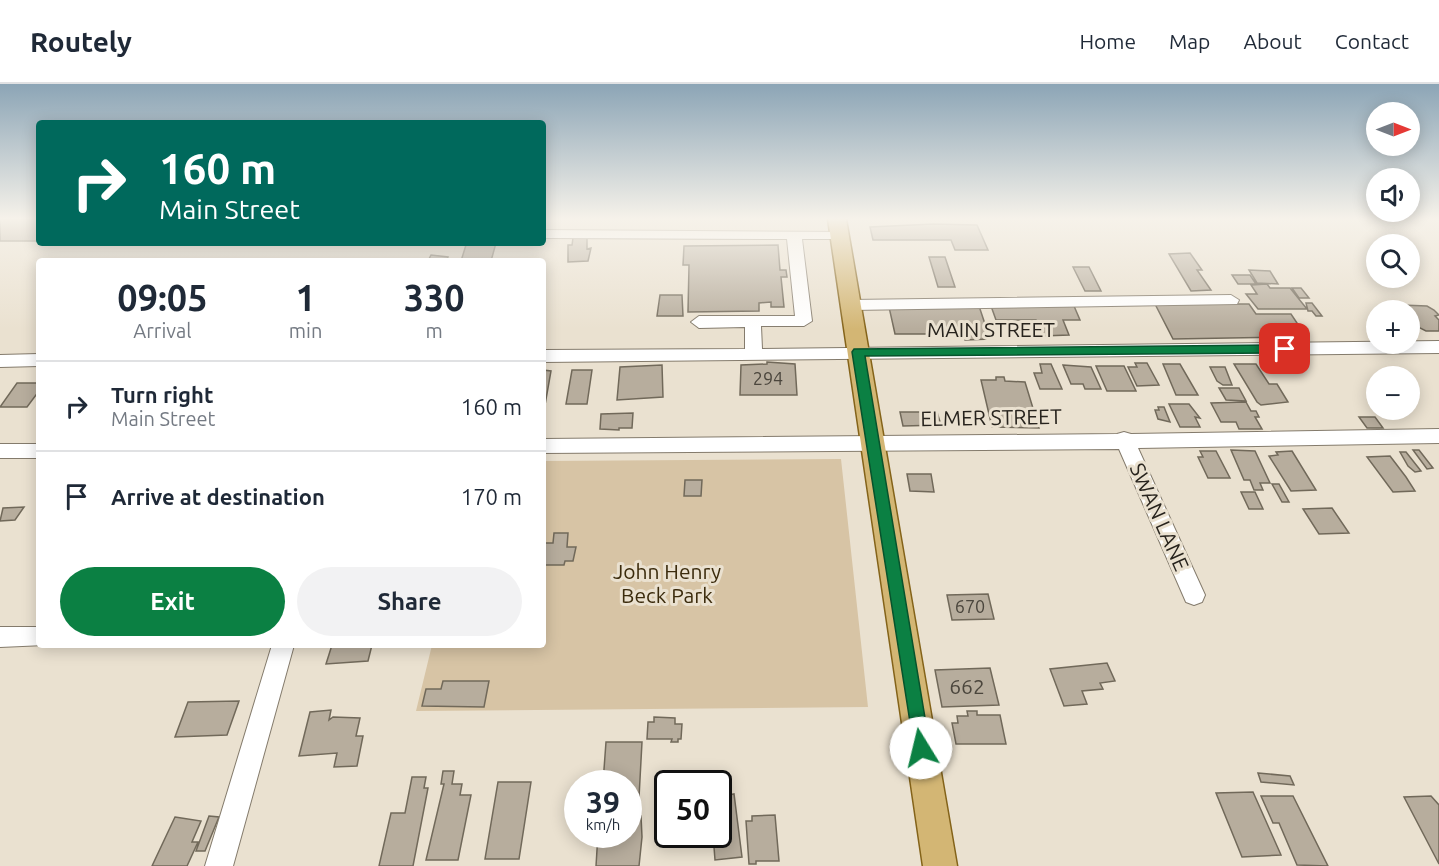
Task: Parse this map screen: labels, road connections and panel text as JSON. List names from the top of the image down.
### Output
{
  "streets": {
    "street": ["MAIN STREET", "ELMER STREET", "SWAN LANE"]
  },
  "crossings": [
    ["ELMER STREET", "SWAN LANE"]
  ],
  "parks": ["John Henry Beck Park"],
  "house_numbers": ["294", "670", "662"],
  "north": "right",
  "page": {
    "header": "Routely",
    "nav": [
      "Home",
      "Map",
      "About",
      "Contact"
    ],
    "map_buttons": ["+", "−"],
    "turn": ["160 m", "Main Street"],
    "eta": [
      "09:05",
      "Arrival",
      "1",
      "min",
      "330",
      "m"
    ],
    "list": [
      {
        "name": "Turn right",
        "note": "Main Street",
        "value": "160 m"
      },
      {
        "name": "Arrive at destination",
        "value": "170 m"
      }
    ],
    "buttons": ["Exit", "Share"],
    "speed": "39 km/h",
    "limit": "50"
  }
}
